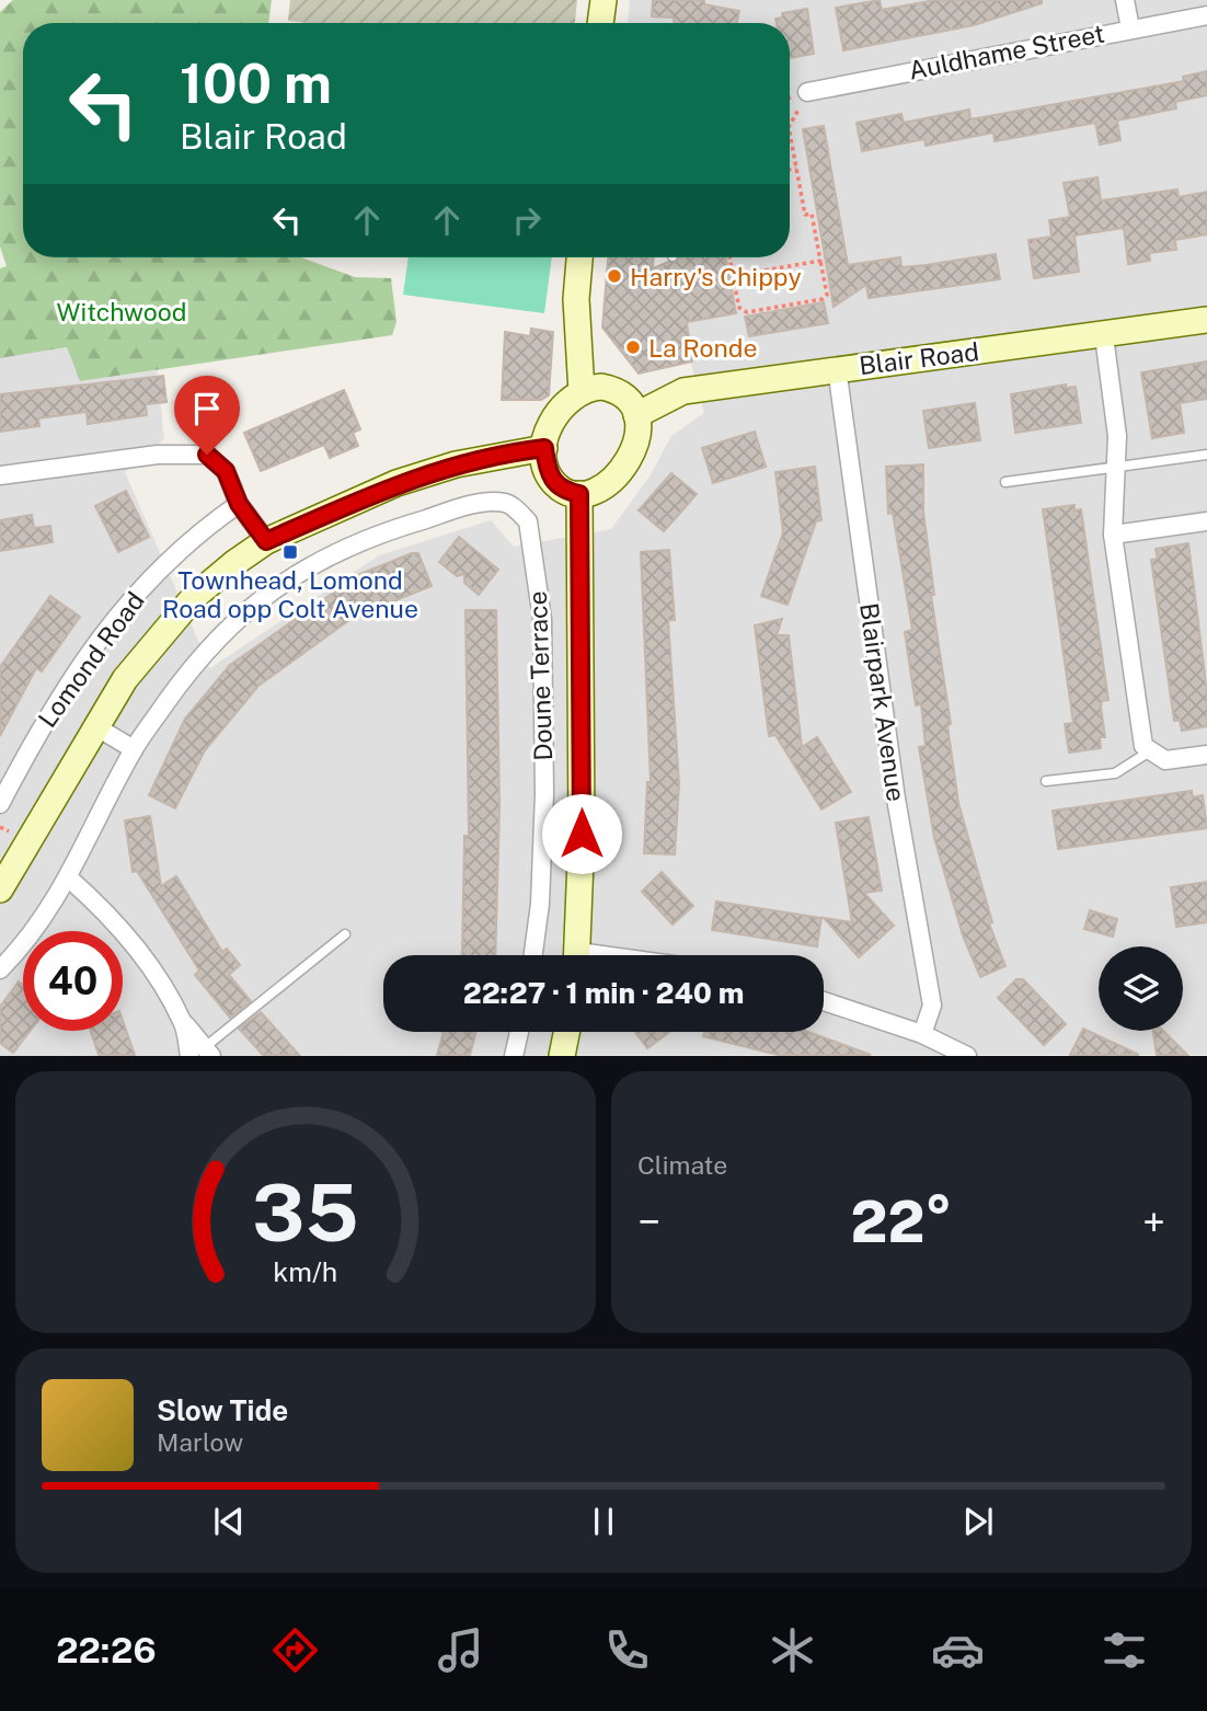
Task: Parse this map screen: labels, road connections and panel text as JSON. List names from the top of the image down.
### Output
{
  "streets": {
    "street": [
      "Auldhame Street",
      "Blair Road",
      "Lomond Road",
      "Doune Terrace",
      "Blairpark Avenue"
    ]
  },
  "crossings": [
    ["Blair Road", "Lomond Road"],
    ["Blair Road", "Blairpark Avenue"],
    ["Lomond Road", "Doune Terrace"]
  ],
  "parks": ["Witchwood"],
  "places": {
    "other": ["Harry's Chippy", "La Ronde"],
    "transit": ["Townhead, Lomond Road opp Colt Avenue"]
  },
  "page": {
    "turn": ["100 m", "Blair Road"],
    "limit": "40",
    "trip": "22:27 · 1 min · 240 m",
    "tile": "Climate",
    "heat": ["−", "22°", "+"],
    "song": ["Slow Tide", "Marlow"],
    "tabs": "22:26",
    "gauge": ["35", "km/h"]
  }
}
